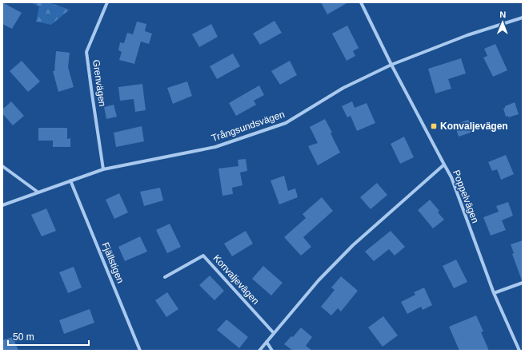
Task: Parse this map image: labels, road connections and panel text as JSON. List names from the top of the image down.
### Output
{
  "streets": {
    "street": [
      "Grenvägen",
      "Trångsundsvägen",
      "Poppelvägen",
      "Fjällstigen",
      "Konvaljevägen"
    ]
  },
  "crossings": [
    ["Grenvägen", "Trångsundsvägen"],
    ["Trångsundsvägen", "Poppelvägen"],
    ["Trångsundsvägen", "Fjällstigen"]
  ],
  "places": {
    "transit": ["Konvaljevägen"]
  },
  "scale_bar": "50 m",
  "north": "top"
}
